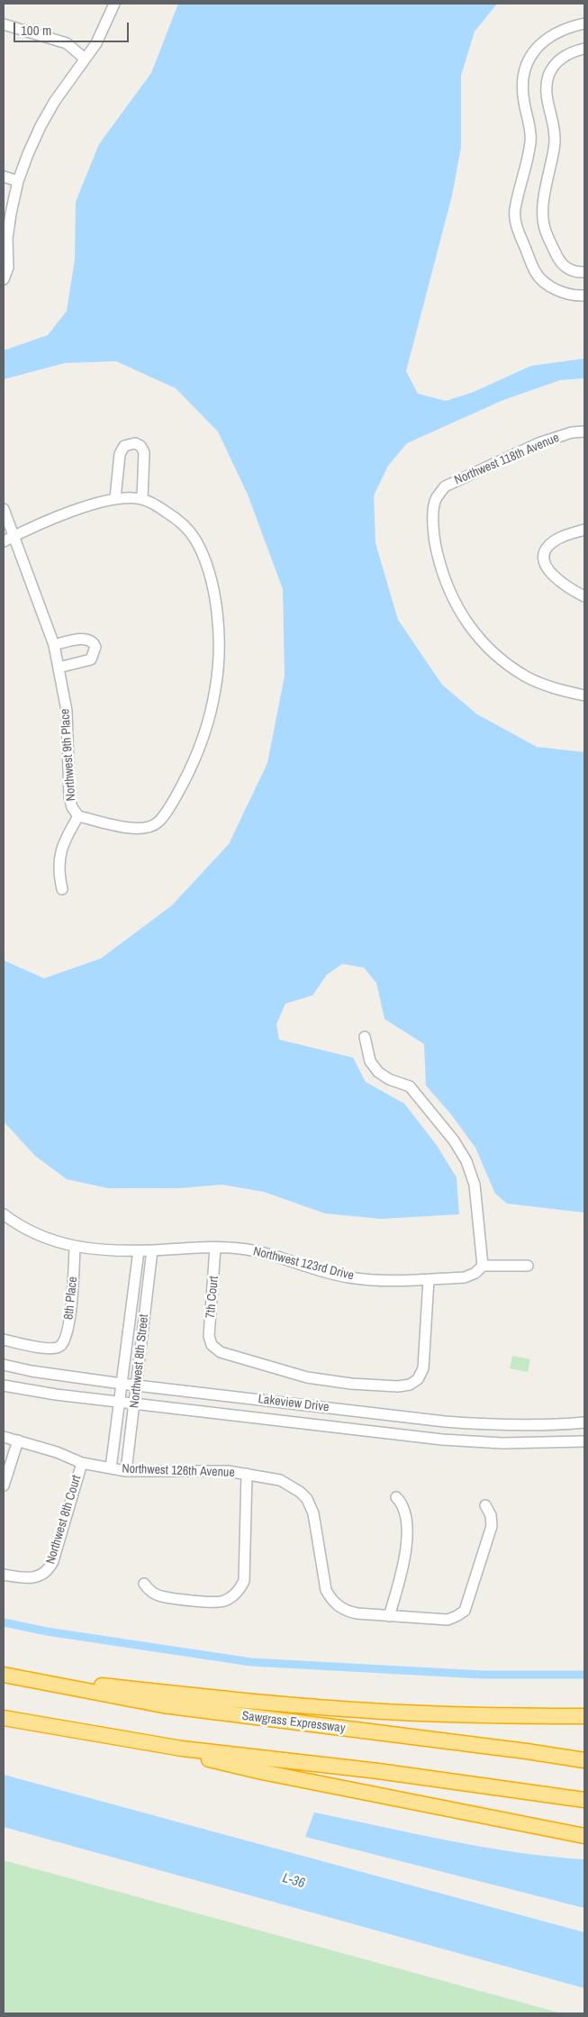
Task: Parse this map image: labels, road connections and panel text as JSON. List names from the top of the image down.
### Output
{
  "streets": {
    "highway": ["Sawgrass Expressway"],
    "street": [
      "Northwest 118th Avenue",
      "Northwest 9th Place",
      "Northwest 123rd Drive",
      "7th Court",
      "8th Place",
      "Northwest 8th Street",
      "Lakeview Drive",
      "Northwest 126th Avenue",
      "Northwest 8th Court"
    ]
  },
  "crossings": [
    ["Northwest 123rd Drive", "7th Court"],
    ["Northwest 123rd Drive", "8th Place"],
    ["Northwest 123rd Drive", "Northwest 8th Street"],
    ["Northwest 8th Street", "Lakeview Drive"],
    ["Northwest 8th Street", "Northwest 126th Avenue"],
    ["Northwest 126th Avenue", "Northwest 8th Court"]
  ],
  "water": ["L-36"],
  "scale_bar": "100 m"
}
